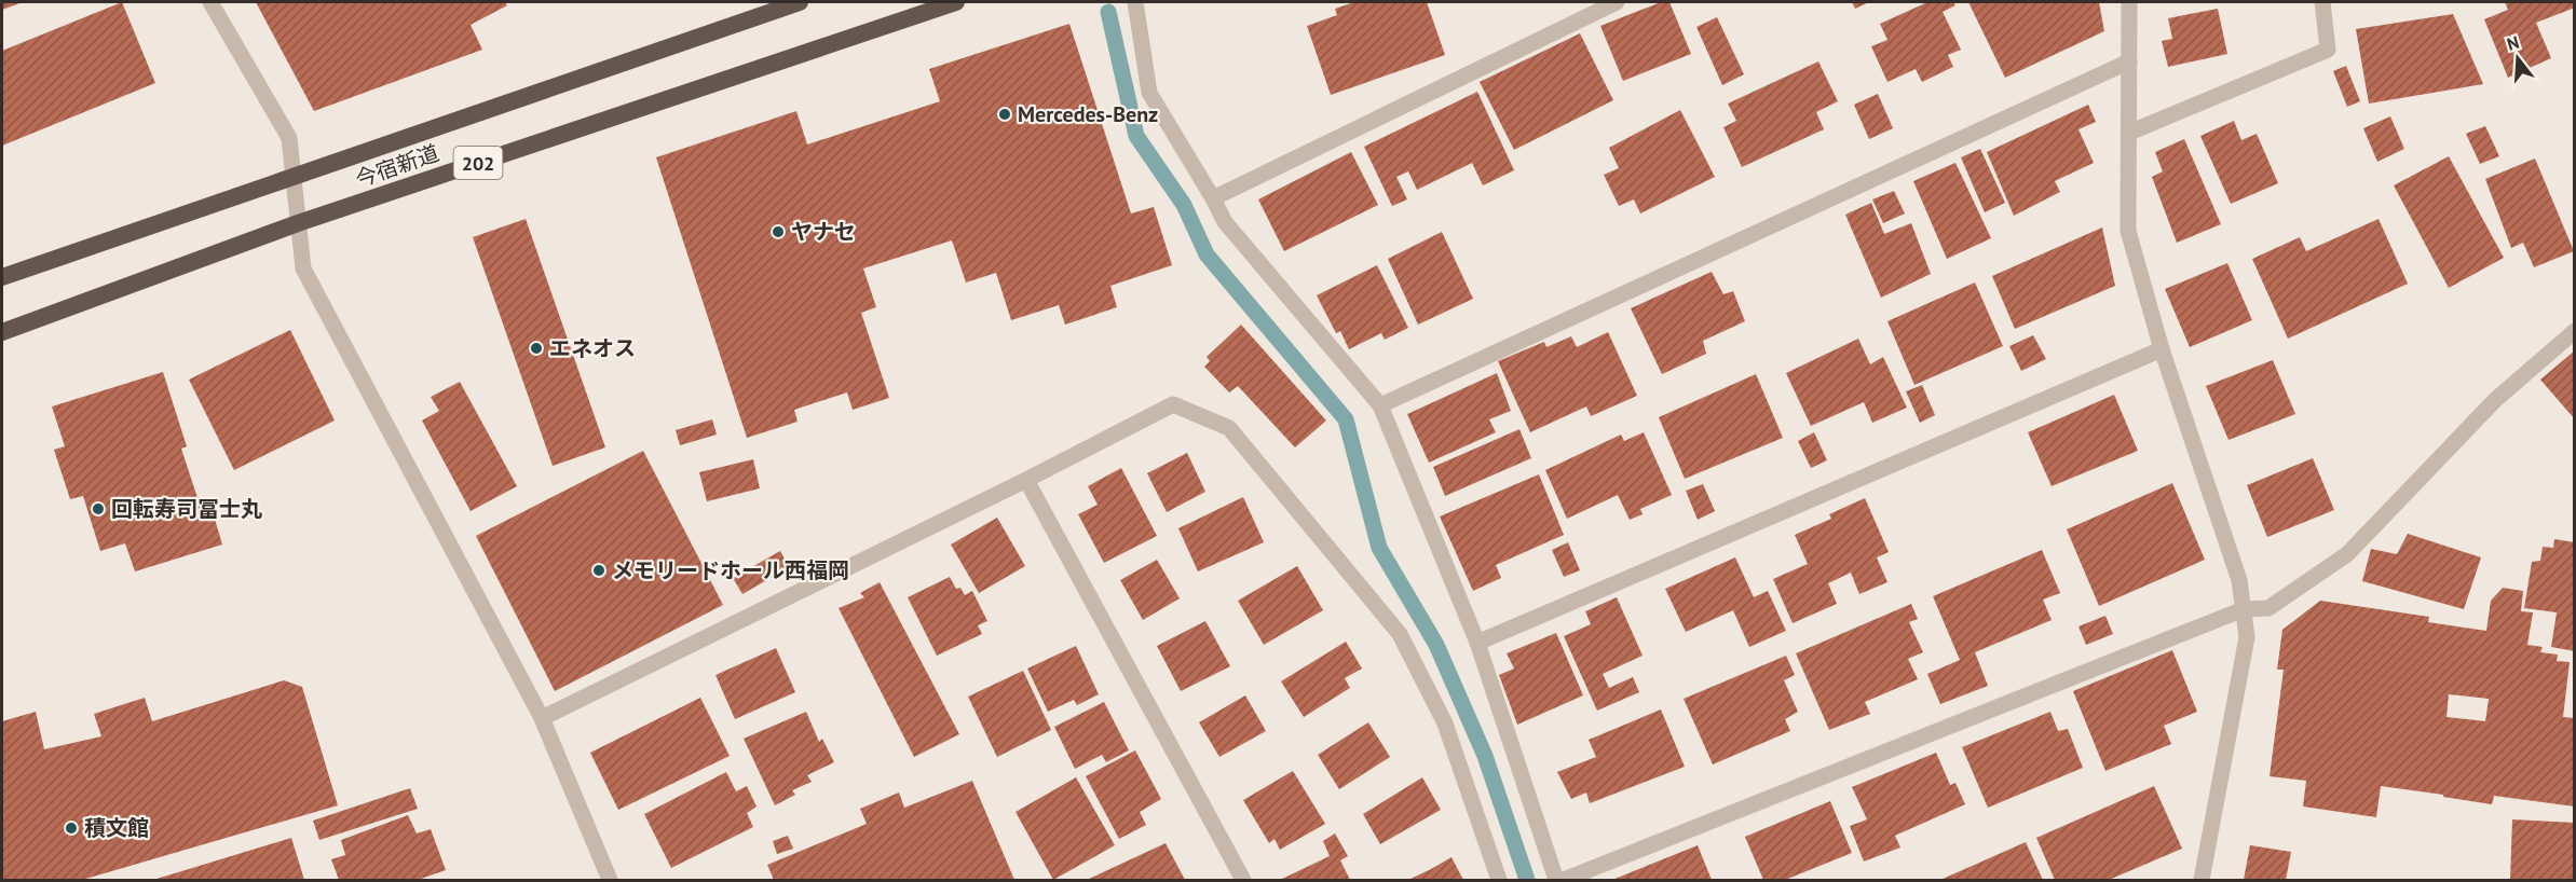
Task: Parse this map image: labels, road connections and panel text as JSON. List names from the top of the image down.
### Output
{
  "streets": {
    "highway": ["202", "今宿新道"]
  },
  "places": [
    "Mercedes-Benz",
    "ヤナセ",
    "エネオス",
    "回転寿司冨士丸",
    "メモリードホール西福岡",
    "積文館"
  ],
  "north": "top"
}
